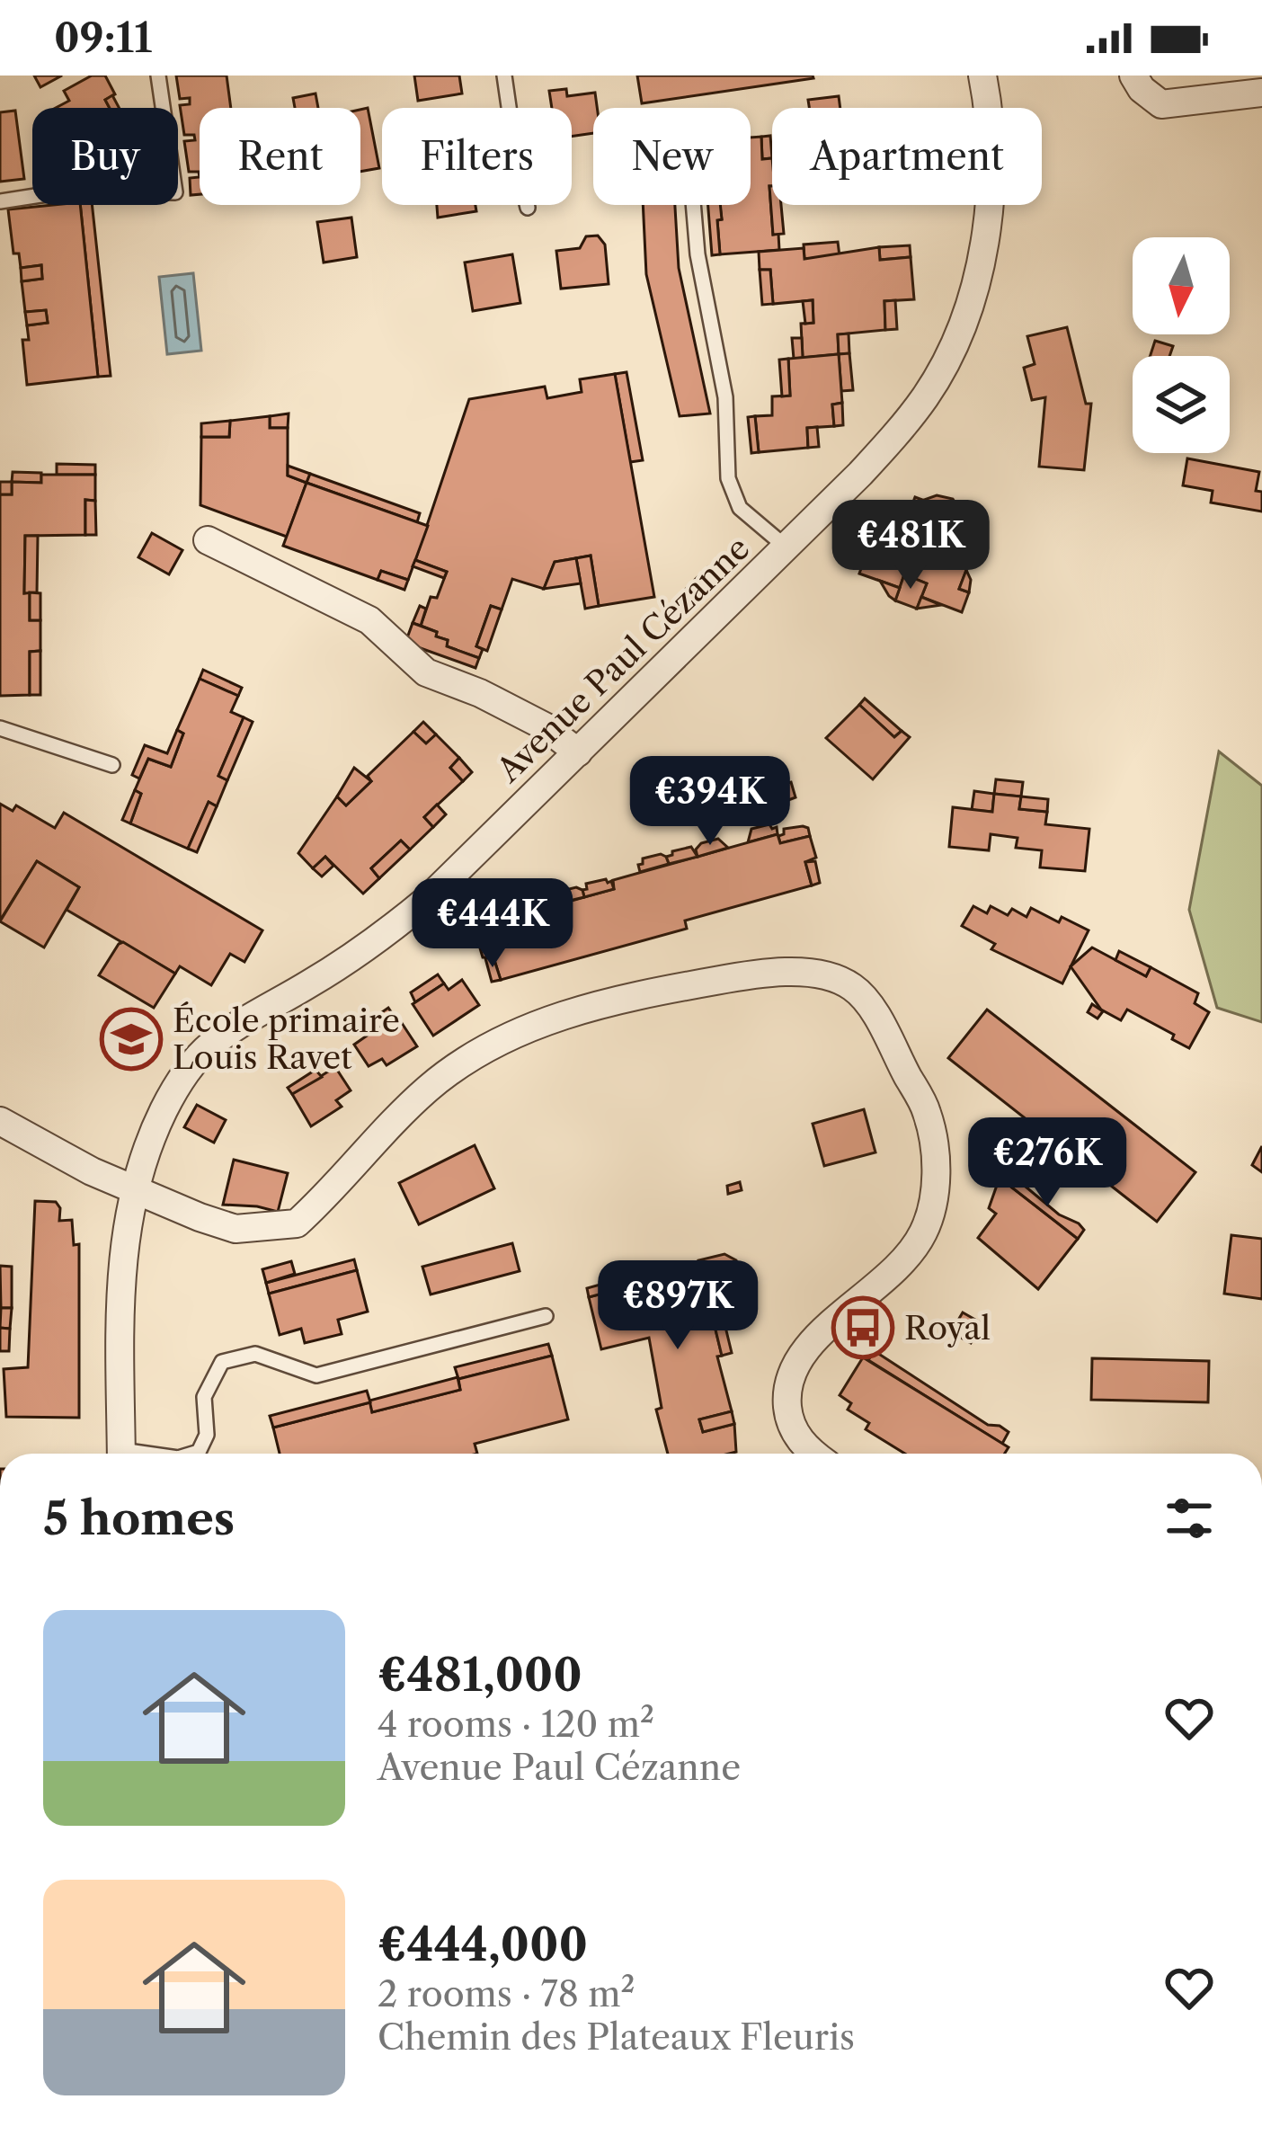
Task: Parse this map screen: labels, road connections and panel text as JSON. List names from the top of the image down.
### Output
{
  "streets": {
    "street": ["Avenue Paul Cézanne"]
  },
  "places": {
    "school or university": ["École primaire Louis Ravet"],
    "bus stop": ["Royal"]
  },
  "north": "bottom",
  "page": {
    "status": "09:11",
    "chip": [
      "Buy",
      "Rent",
      "Filters",
      "New",
      "Apartment"
    ],
    "price": [
      "€481K",
      "€394K",
      "€444K",
      "€276K",
      "€897K"
    ],
    "heading": "5 homes",
    "list": [
      {
        "name": "€481,000",
        "note": "4 rooms · 120 m² · Avenue Paul Cézanne"
      },
      {
        "name": "€444,000",
        "note": "2 rooms · 78 m² · Chemin des Plateaux Fleuris"
      }
    ]
  }
}
